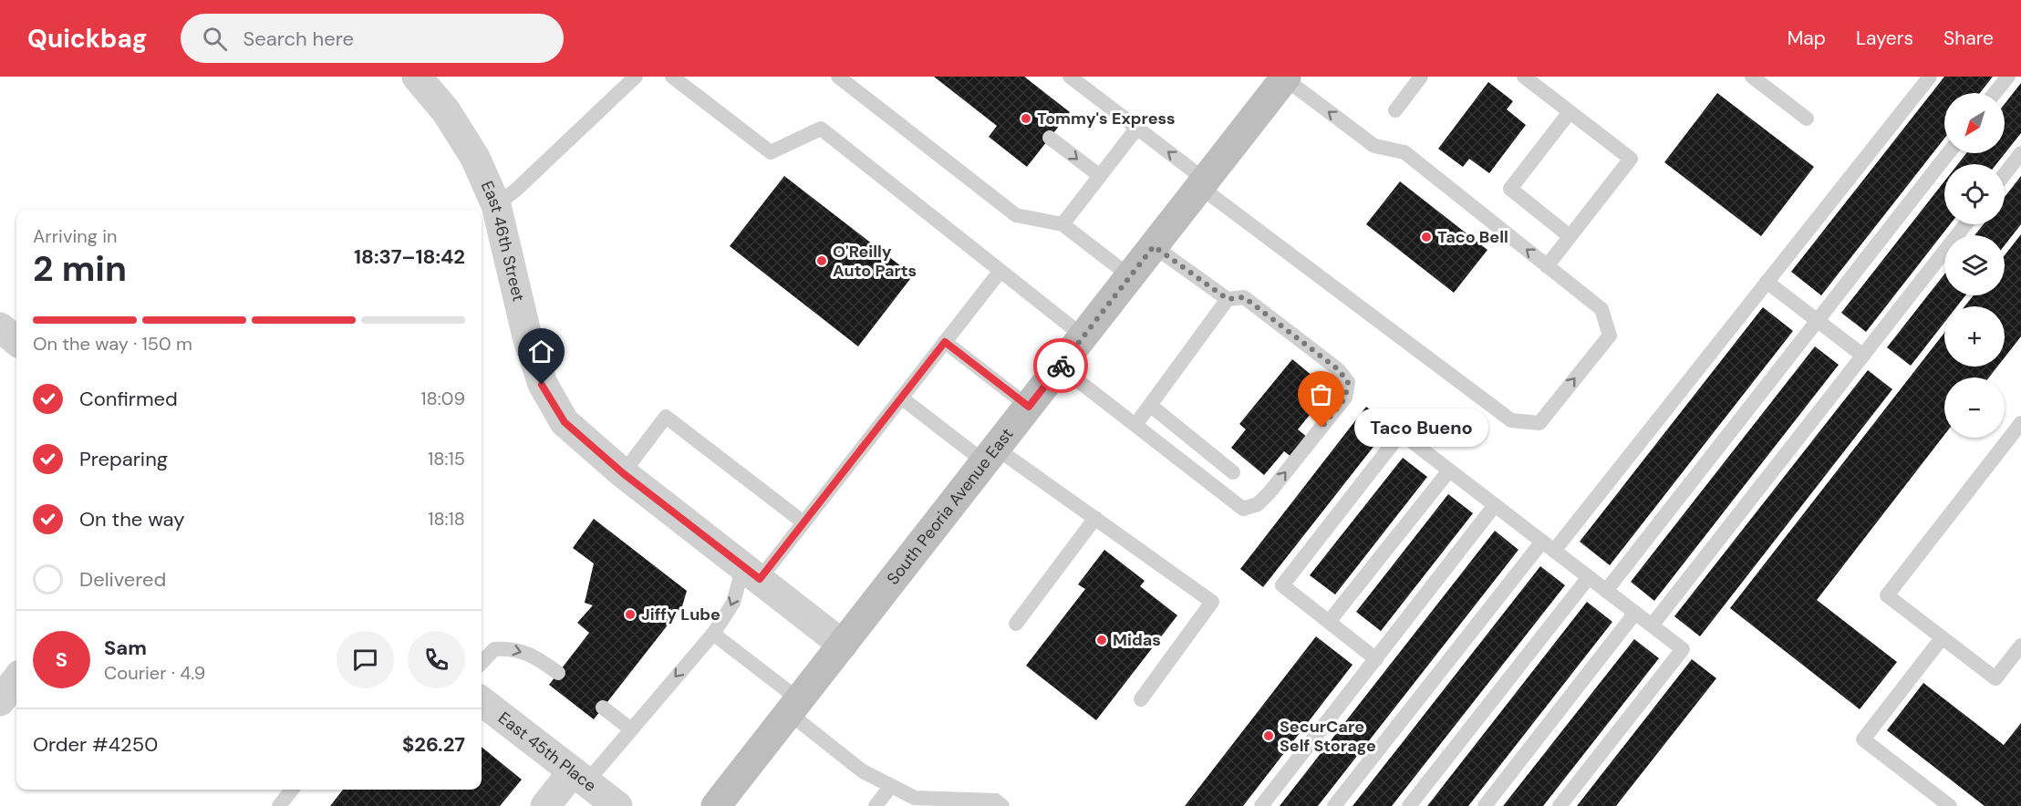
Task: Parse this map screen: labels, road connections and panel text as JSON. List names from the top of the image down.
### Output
{
  "streets": {
    "main road": ["South Peoria Avenue East"],
    "street": ["East 46th Street", "East 45th Place"]
  },
  "crossings": [
    ["East 46th Street", "South Peoria Avenue East"]
  ],
  "places": [
    "Tommy's Express",
    "Taco Bell",
    "O'Reilly Auto Parts",
    "Taco Bueno",
    "Jiffy Lube",
    "Midas",
    "SecurCare Self Storage"
  ],
  "north": "bottom left",
  "page": {
    "header": "Quickbag",
    "search": "Search here",
    "nav": ["Map", "Layers", "Share"],
    "map_buttons": ["+", "−"],
    "heading": ["2 min", "Arriving in", "18:37–18:42"],
    "panel": [
      "Sam",
      "Courier · 4.9",
      "Order #4250",
      "$26.27"
    ],
    "bar": "On the way · 150 m",
    "list": [
      ["Confirmed", "18:09"],
      ["Preparing", "18:15"],
      ["On the way", "18:18"],
      "Delivered"
    ],
    "bubble": "Taco Bueno",
    "round": "S"
  }
}
